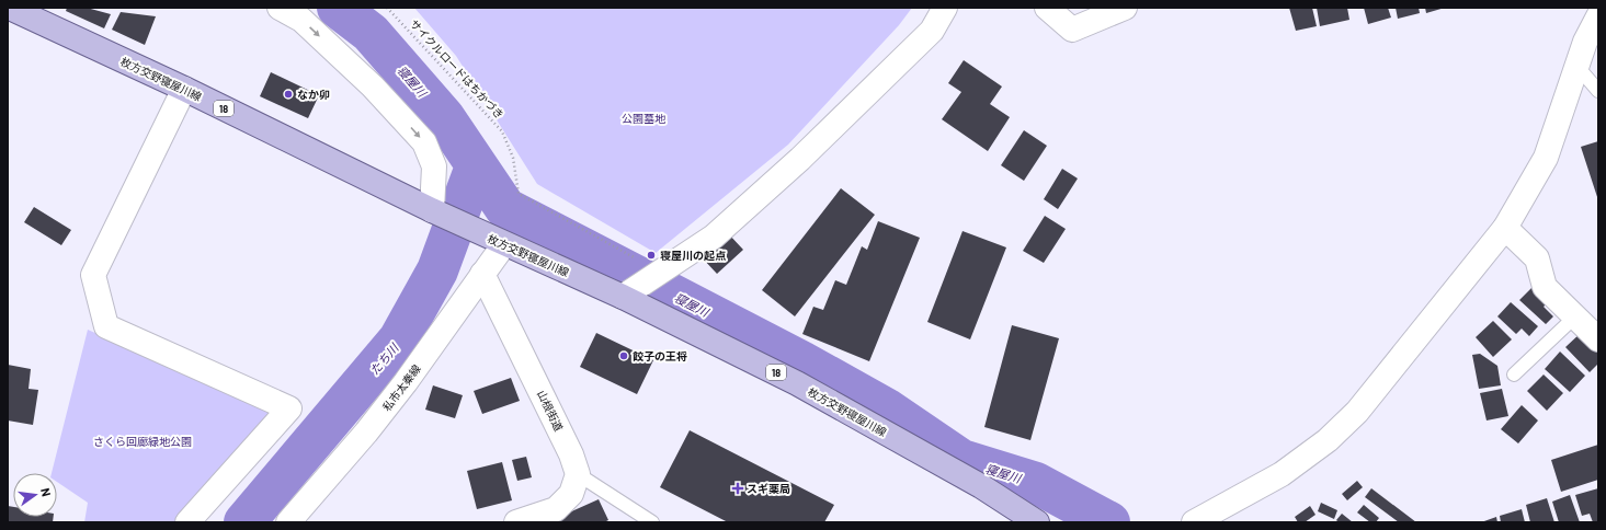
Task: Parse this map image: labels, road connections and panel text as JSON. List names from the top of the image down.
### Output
{
  "streets": {
    "main road": ["枚方交野寝屋川線", "18"],
    "street": ["私市太秦線", "山根街道"],
    "path": ["サイクルロードはちかづき"]
  },
  "crossings": [
    ["枚方交野寝屋川線", "私市太秦線"],
    ["私市太秦線", "山根街道"]
  ],
  "water": ["寝屋川", "たち川"],
  "parks": ["公園墓地", "さくら回廊緑地公園"],
  "places": {
    "other": ["なか卯", "寝屋川の起点", "餃子の王将"],
    "health": ["スギ薬局"]
  },
  "north": "right"
}
